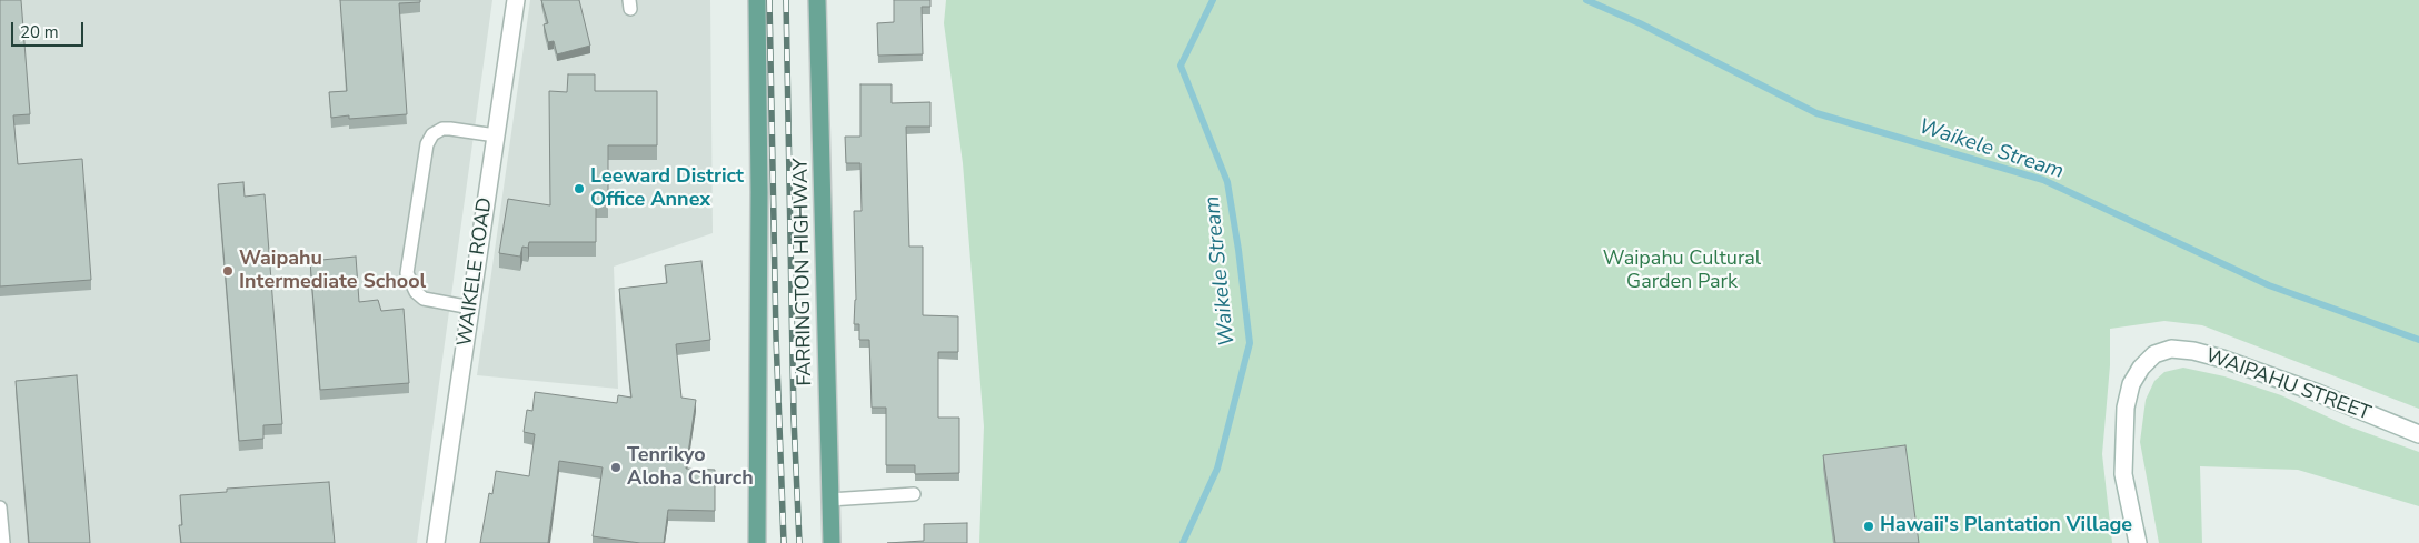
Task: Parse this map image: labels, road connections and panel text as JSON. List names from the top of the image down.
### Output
{
  "streets": {
    "main road": ["FARRINGTON HIGHWAY"],
    "street": ["WAIKELE ROAD", "WAIPAHU STREET"]
  },
  "water": ["Waikele Stream"],
  "parks": ["Waipahu Cultural Garden Park"],
  "places": [
    "Leeward District Office Annex",
    "Waipahu Intermediate School",
    "Tenrikyo Aloha Church",
    "Hawaii's Plantation Village"
  ],
  "scale_bar": "20 m"
}
